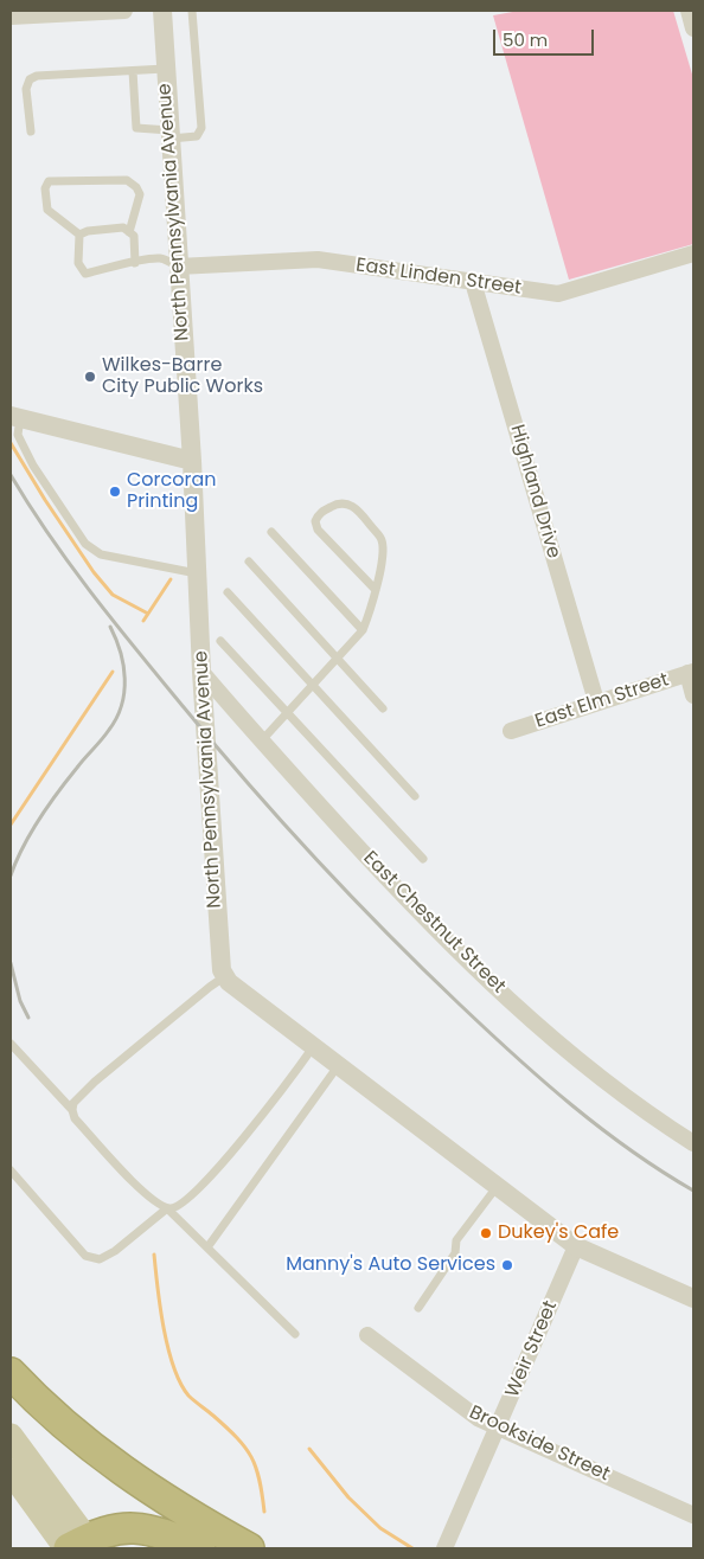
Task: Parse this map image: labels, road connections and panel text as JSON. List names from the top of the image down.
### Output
{
  "streets": {
    "street": [
      "North Pennsylvania Avenue",
      "East Linden Street",
      "Highland Drive",
      "East Elm Street",
      "East Chestnut Street",
      "Weir Street",
      "Brookside Street"
    ]
  },
  "crossings": [
    ["North Pennsylvania Avenue", "East Linden Street"],
    ["North Pennsylvania Avenue", "East Chestnut Street"],
    ["East Linden Street", "Highland Drive"],
    ["Highland Drive", "East Elm Street"],
    ["Weir Street", "Brookside Street"]
  ],
  "places": [
    "Wilkes-Barre City Public Works",
    "Corcoran Printing",
    "Dukey's Cafe",
    "Manny's Auto Services"
  ],
  "scale_bar": "50 m"
}
